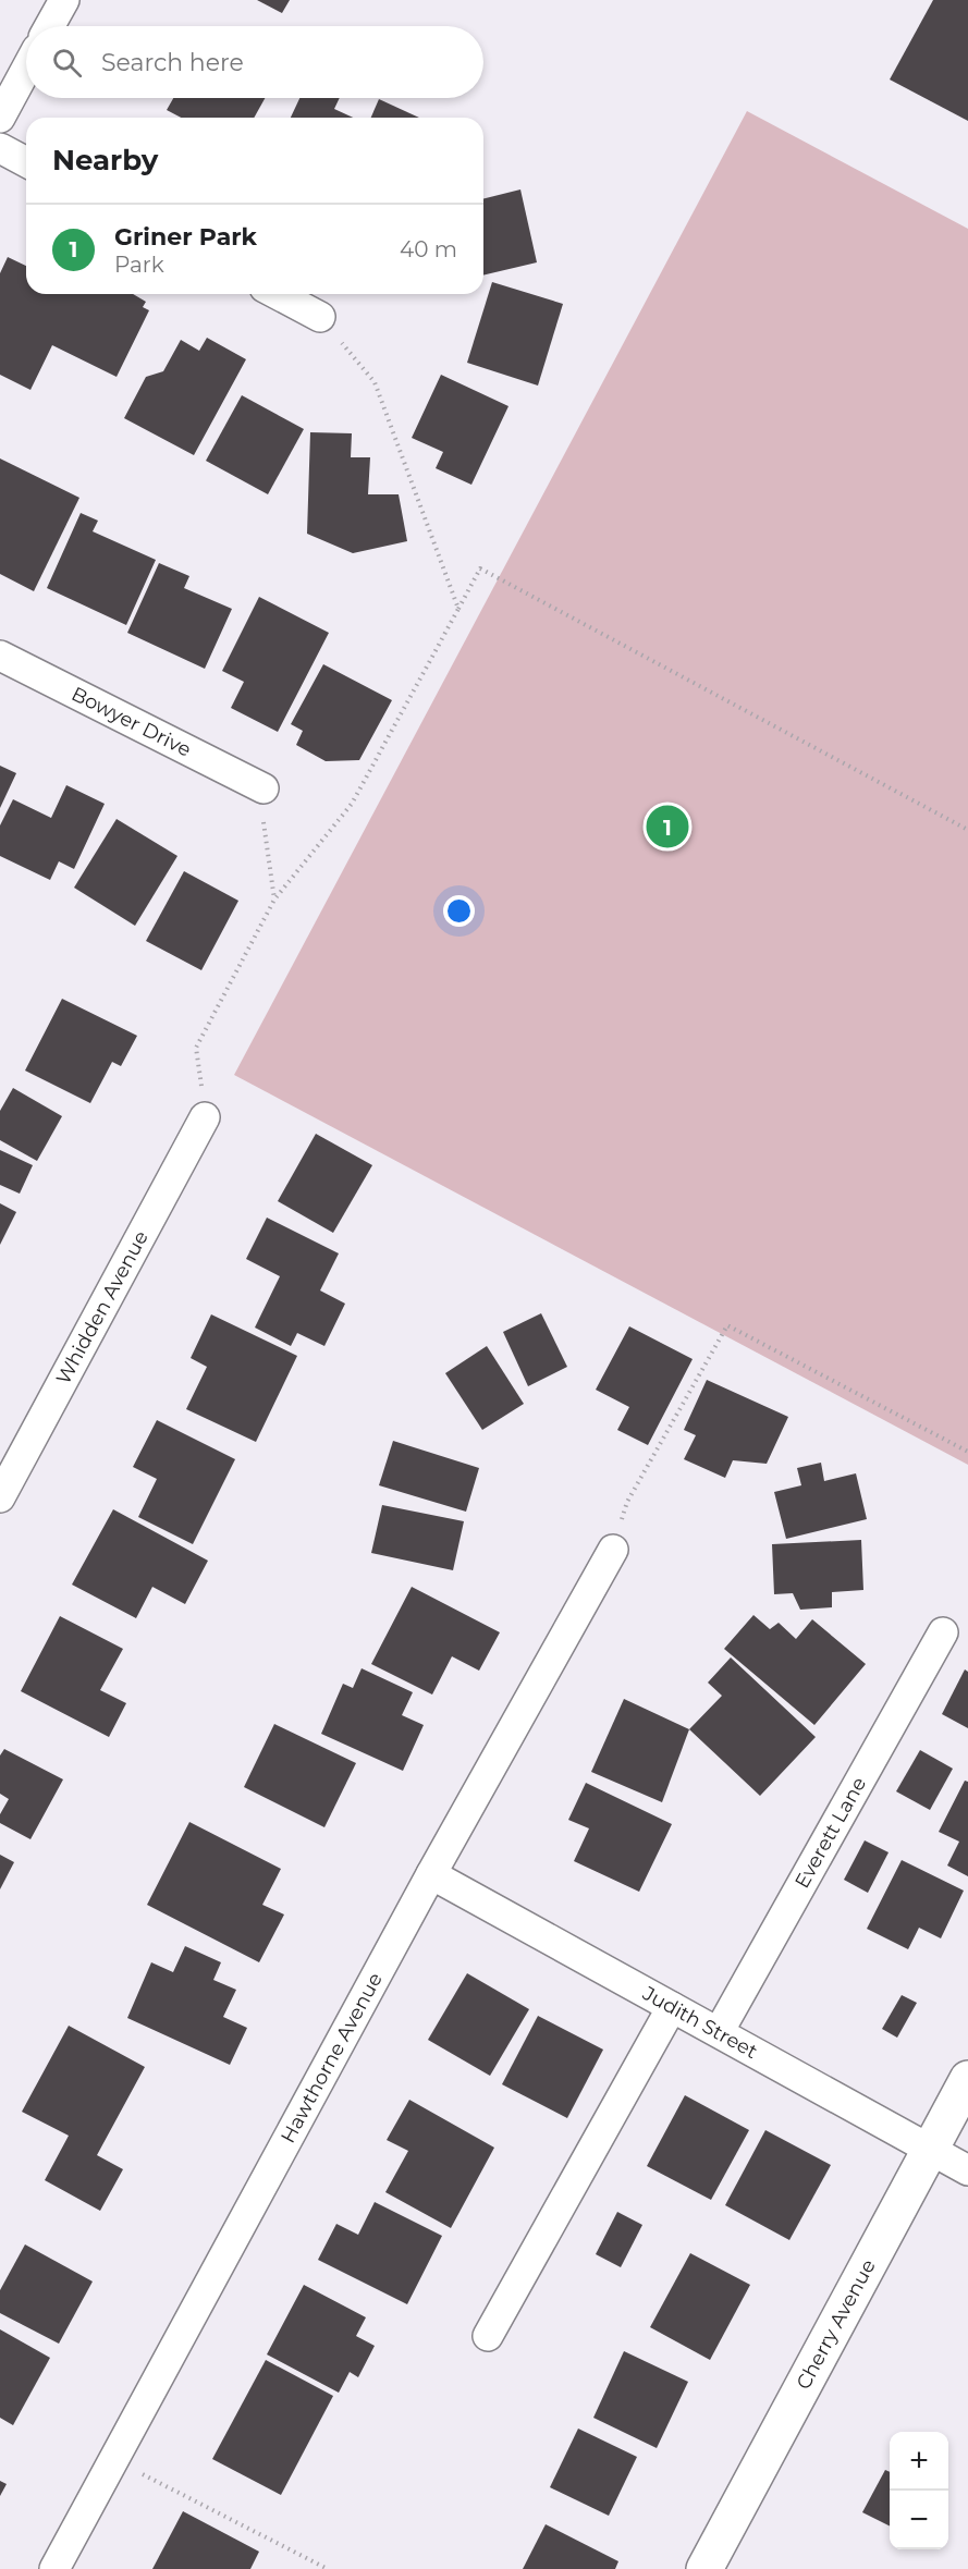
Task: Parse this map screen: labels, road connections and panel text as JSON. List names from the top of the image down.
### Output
{
  "streets": {
    "street": [
      "Bowyer Drive",
      "Whidden Avenue",
      "Everett Lane",
      "Judith Street",
      "Hawthorne Avenue",
      "Cherry Avenue"
    ]
  },
  "crossings": [
    ["Everett Lane", "Judith Street"],
    ["Judith Street", "Hawthorne Avenue"],
    ["Judith Street", "Cherry Avenue"]
  ],
  "page": {
    "search": "Search here",
    "heading": "Nearby",
    "list": [
      {
        "mark": "1",
        "name": "Griner Park",
        "note": "Park",
        "value": "40 m"
      }
    ],
    "pins": "1",
    "map_buttons": ["+", "−"]
  }
}
